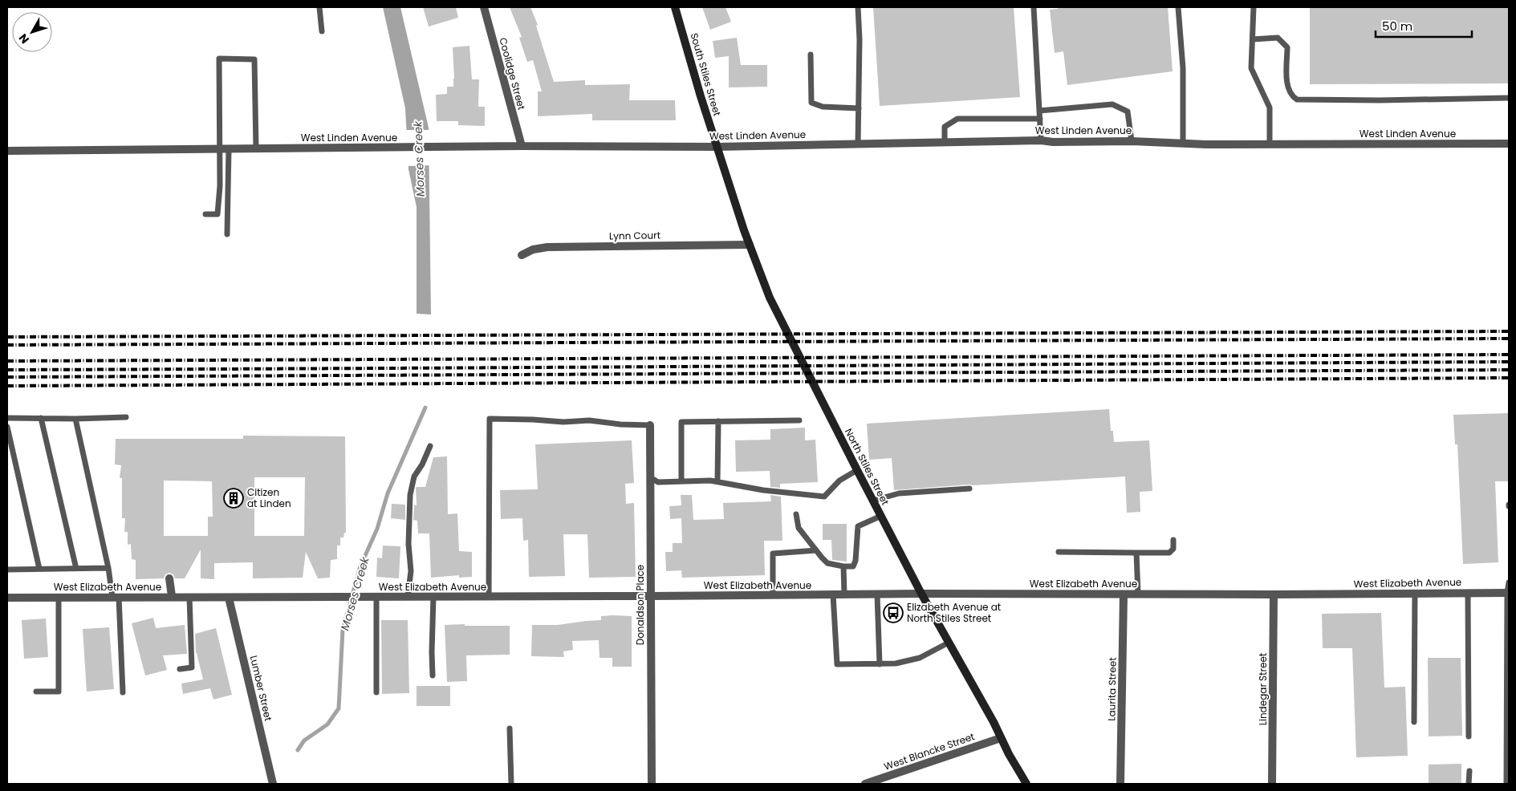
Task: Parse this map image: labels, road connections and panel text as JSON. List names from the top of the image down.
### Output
{
  "streets": {
    "main road": ["South Stiles Street", "North Stiles Street"],
    "street": [
      "Coolidge Street",
      "West Linden Avenue",
      "Lynn Court",
      "West Elizabeth Avenue",
      "Donaldson Place",
      "Lumber Street",
      "Laurita Street",
      "Lindegar Street",
      "West Blancke Street"
    ]
  },
  "crossings": [
    ["Coolidge Street", "West Linden Avenue"],
    ["South Stiles Street", "West Linden Avenue"],
    ["South Stiles Street", "North Stiles Street"],
    ["West Linden Avenue", "North Stiles Street"],
    ["Lynn Court", "North Stiles Street"],
    ["North Stiles Street", "West Elizabeth Avenue"],
    ["North Stiles Street", "West Blancke Street"],
    ["West Elizabeth Avenue", "Donaldson Place"],
    ["West Elizabeth Avenue", "Lumber Street"],
    ["West Elizabeth Avenue", "Laurita Street"],
    ["West Elizabeth Avenue", "Lindegar Street"]
  ],
  "water": ["Morses Creek"],
  "places": {
    "building": ["Citizen at Linden"],
    "bus stop": ["Elizabeth Avenue at North Stiles Street"]
  },
  "scale_bar": "50 m",
  "north": "bottom left"
}
